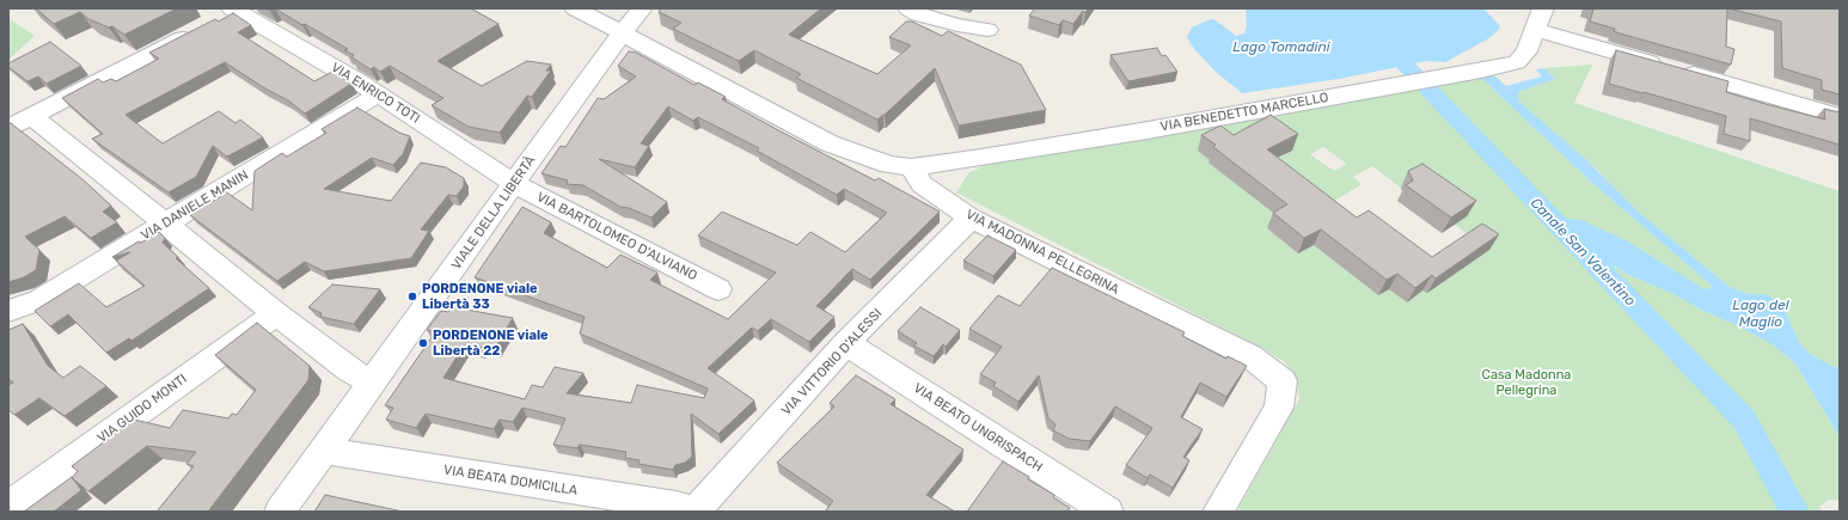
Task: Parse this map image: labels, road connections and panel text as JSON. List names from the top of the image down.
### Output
{
  "streets": {
    "street": [
      "VIA ENRICO TOTI",
      "VIA BENEDETTO MARCELLO",
      "VIA DANIELE MANIN",
      "VIALE DELLA LIBERTÀ",
      "VIA BARTOLOMEO D'ALVIANO",
      "VIA MADONNA PELLEGRINA",
      "VIA VITTORIO D'ALESSI",
      "VIA GUIDO MONTI",
      "VIA BEATO UNGRISPACH",
      "VIA BEATA DOMICILLA"
    ]
  },
  "crossings": [
    ["VIA ENRICO TOTI", "VIA DANIELE MANIN"],
    ["VIA ENRICO TOTI", "VIALE DELLA LIBERTÀ"],
    ["VIA ENRICO TOTI", "VIA BARTOLOMEO D'ALVIANO"],
    ["VIA BENEDETTO MARCELLO", "VIA MADONNA PELLEGRINA"],
    ["VIALE DELLA LIBERTÀ", "VIA BARTOLOMEO D'ALVIANO"],
    ["VIALE DELLA LIBERTÀ", "VIA BEATA DOMICILLA"],
    ["VIA MADONNA PELLEGRINA", "VIA VITTORIO D'ALESSI"],
    ["VIA VITTORIO D'ALESSI", "VIA BEATO UNGRISPACH"],
    ["VIA VITTORIO D'ALESSI", "VIA BEATA DOMICILLA"]
  ],
  "water": ["Lago Tomadini", "Canale San Valentino", "Lago del Maglio"],
  "parks": ["Casa Madonna Pellegrina"],
  "places": ["PORDENONE viale Libertà 33", "PORDENONE viale Libertà 22"]
}
